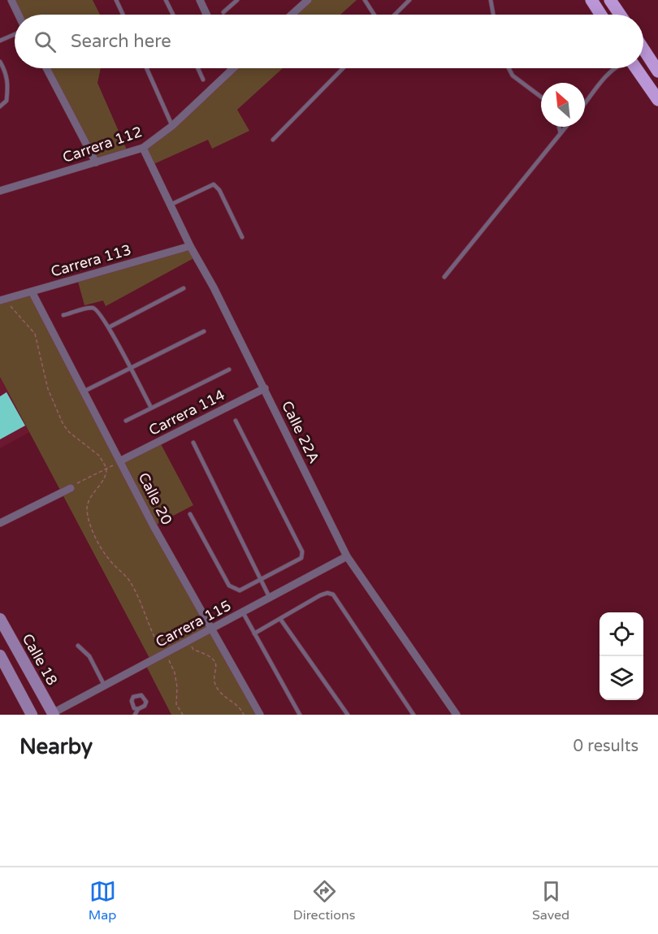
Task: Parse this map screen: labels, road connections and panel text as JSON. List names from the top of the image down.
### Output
{
  "streets": {
    "main road": ["Calle 18"],
    "street": [
      "Carrera 112",
      "Carrera 113",
      "Carrera 114",
      "Calle 22A",
      "Calle 20",
      "Carrera 115"
    ]
  },
  "crossings": [
    ["Carrera 112", "Calle 22A"],
    ["Carrera 113", "Calle 22A"],
    ["Carrera 113", "Calle 20"],
    ["Carrera 114", "Calle 22A"],
    ["Carrera 114", "Calle 20"],
    ["Calle 22A", "Carrera 115"],
    ["Calle 20", "Carrera 115"],
    ["Carrera 115", "Calle 18"]
  ],
  "north": "top left",
  "page": {
    "search": "Search here",
    "heading": ["Nearby", "0 results"],
    "nav": ["Map", "Directions", "Saved"]
  }
}
